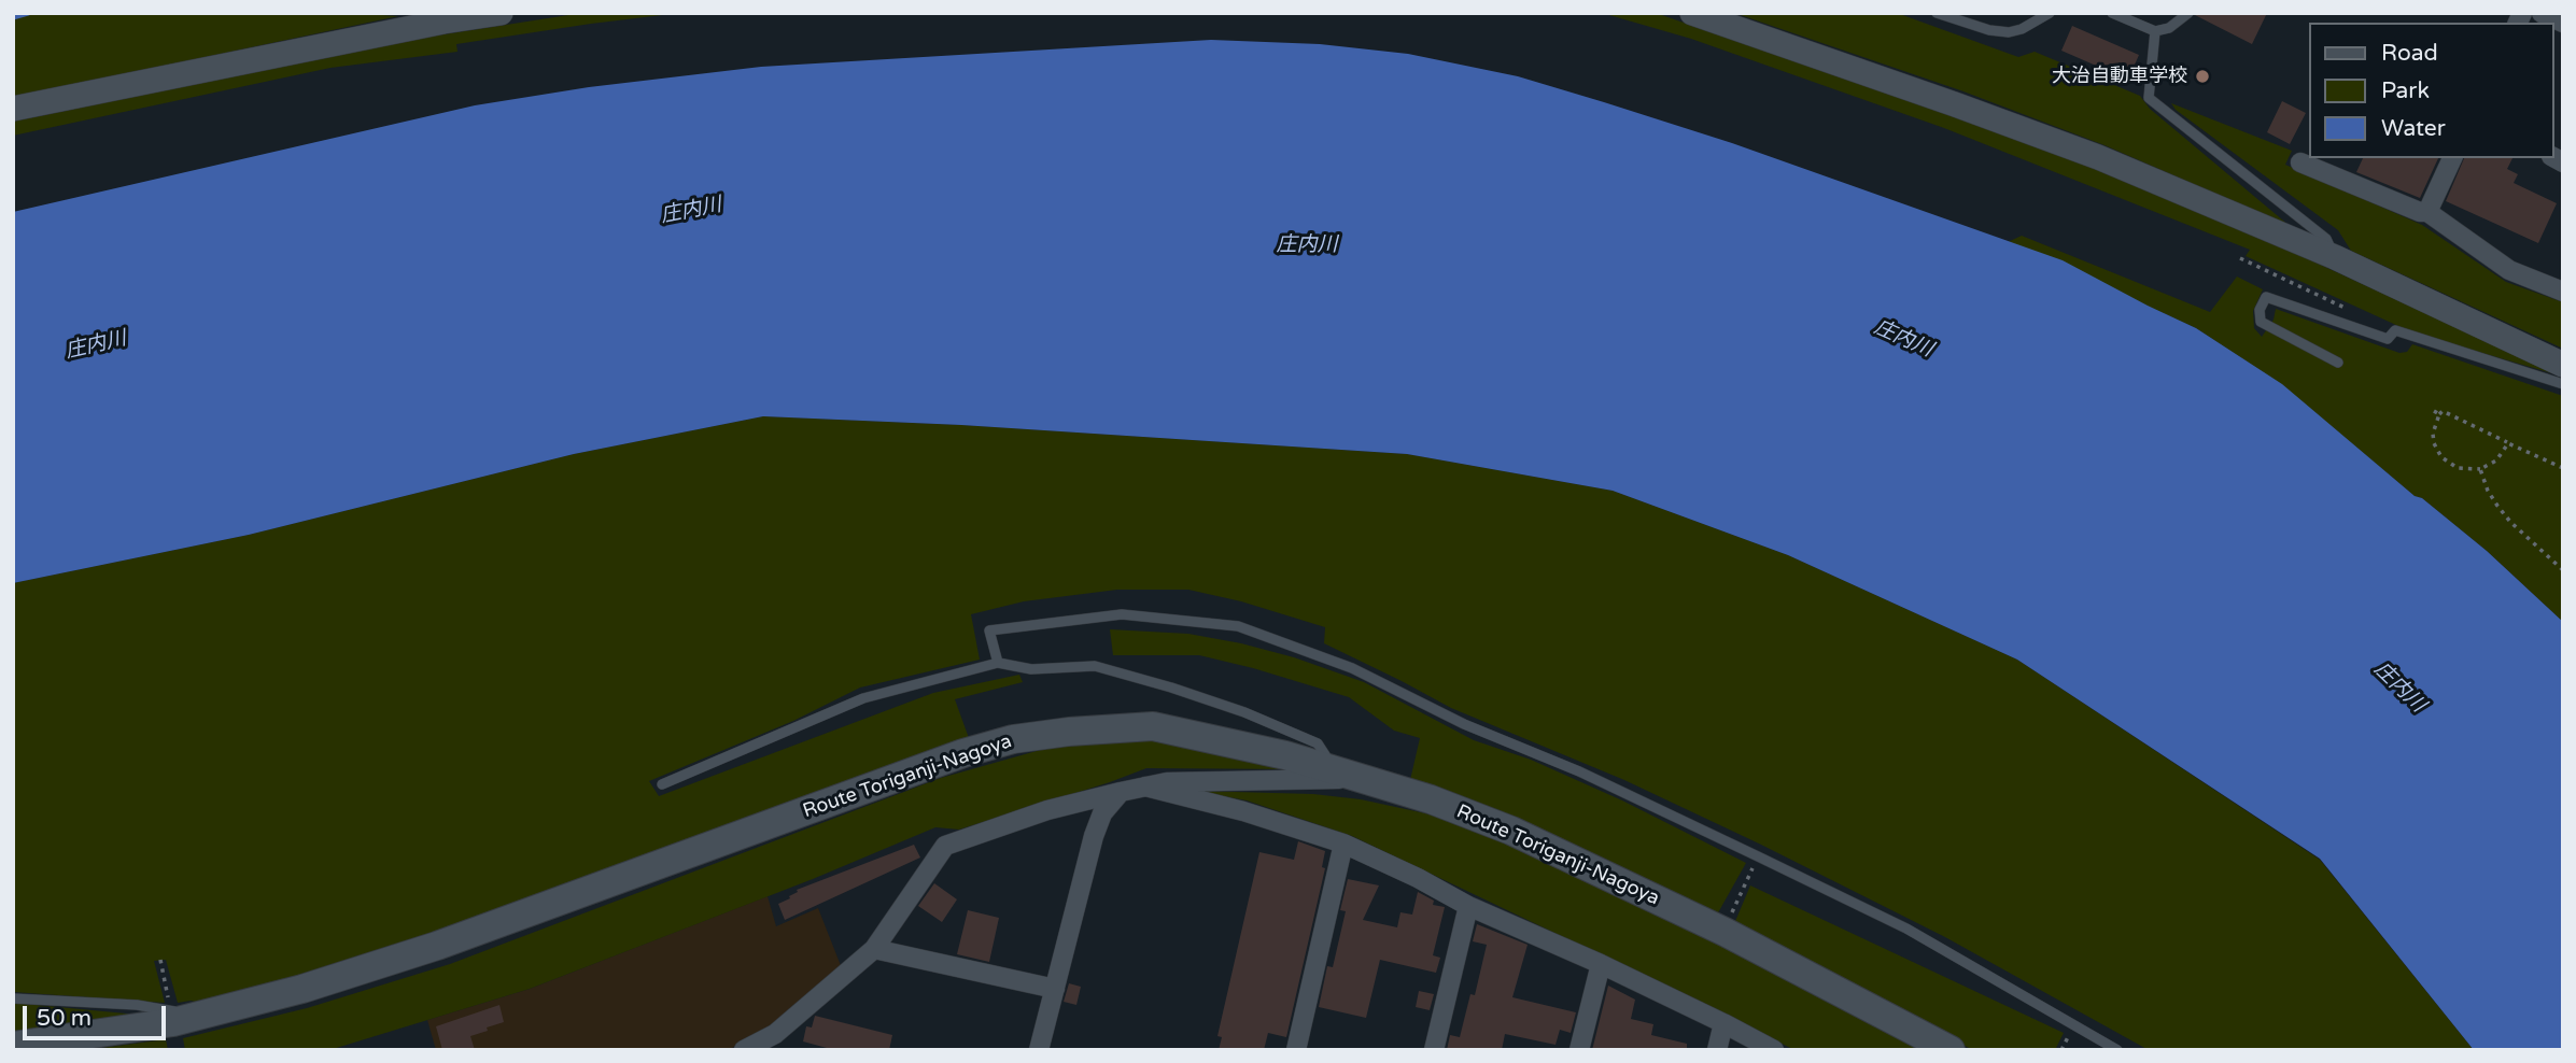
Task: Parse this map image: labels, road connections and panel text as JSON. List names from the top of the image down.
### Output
{
  "streets": {
    "main road": ["Route Toriganji-Nagoya"]
  },
  "water": ["庄内川"],
  "places": ["大治自動車学校"],
  "legend": ["Road", "Park", "Water"],
  "scale_bar": "50 m"
}
